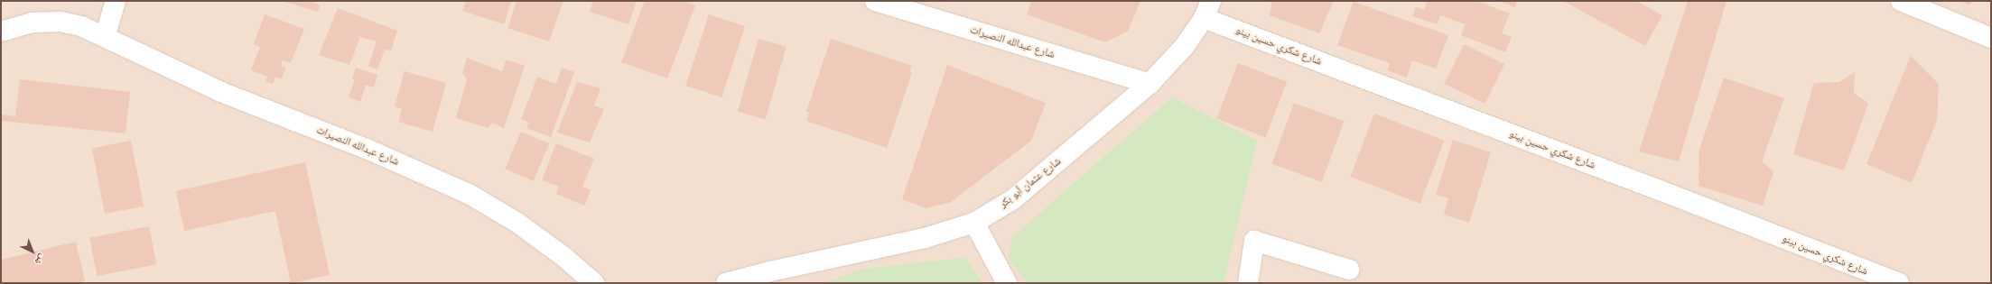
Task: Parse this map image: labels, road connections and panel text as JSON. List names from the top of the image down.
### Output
{
  "streets": {
    "street": ["شارع عبدالله النصيرات", "شارع شكري حسين بينو", "شارع عثمان أبو بكر"]
  },
  "crossings": [
    ["شارع عبدالله النصيرات", "شارع عثمان أبو بكر"],
    ["شارع شكري حسين بينو", "شارع عثمان أبو بكر"]
  ],
  "north": "bottom right"
}
